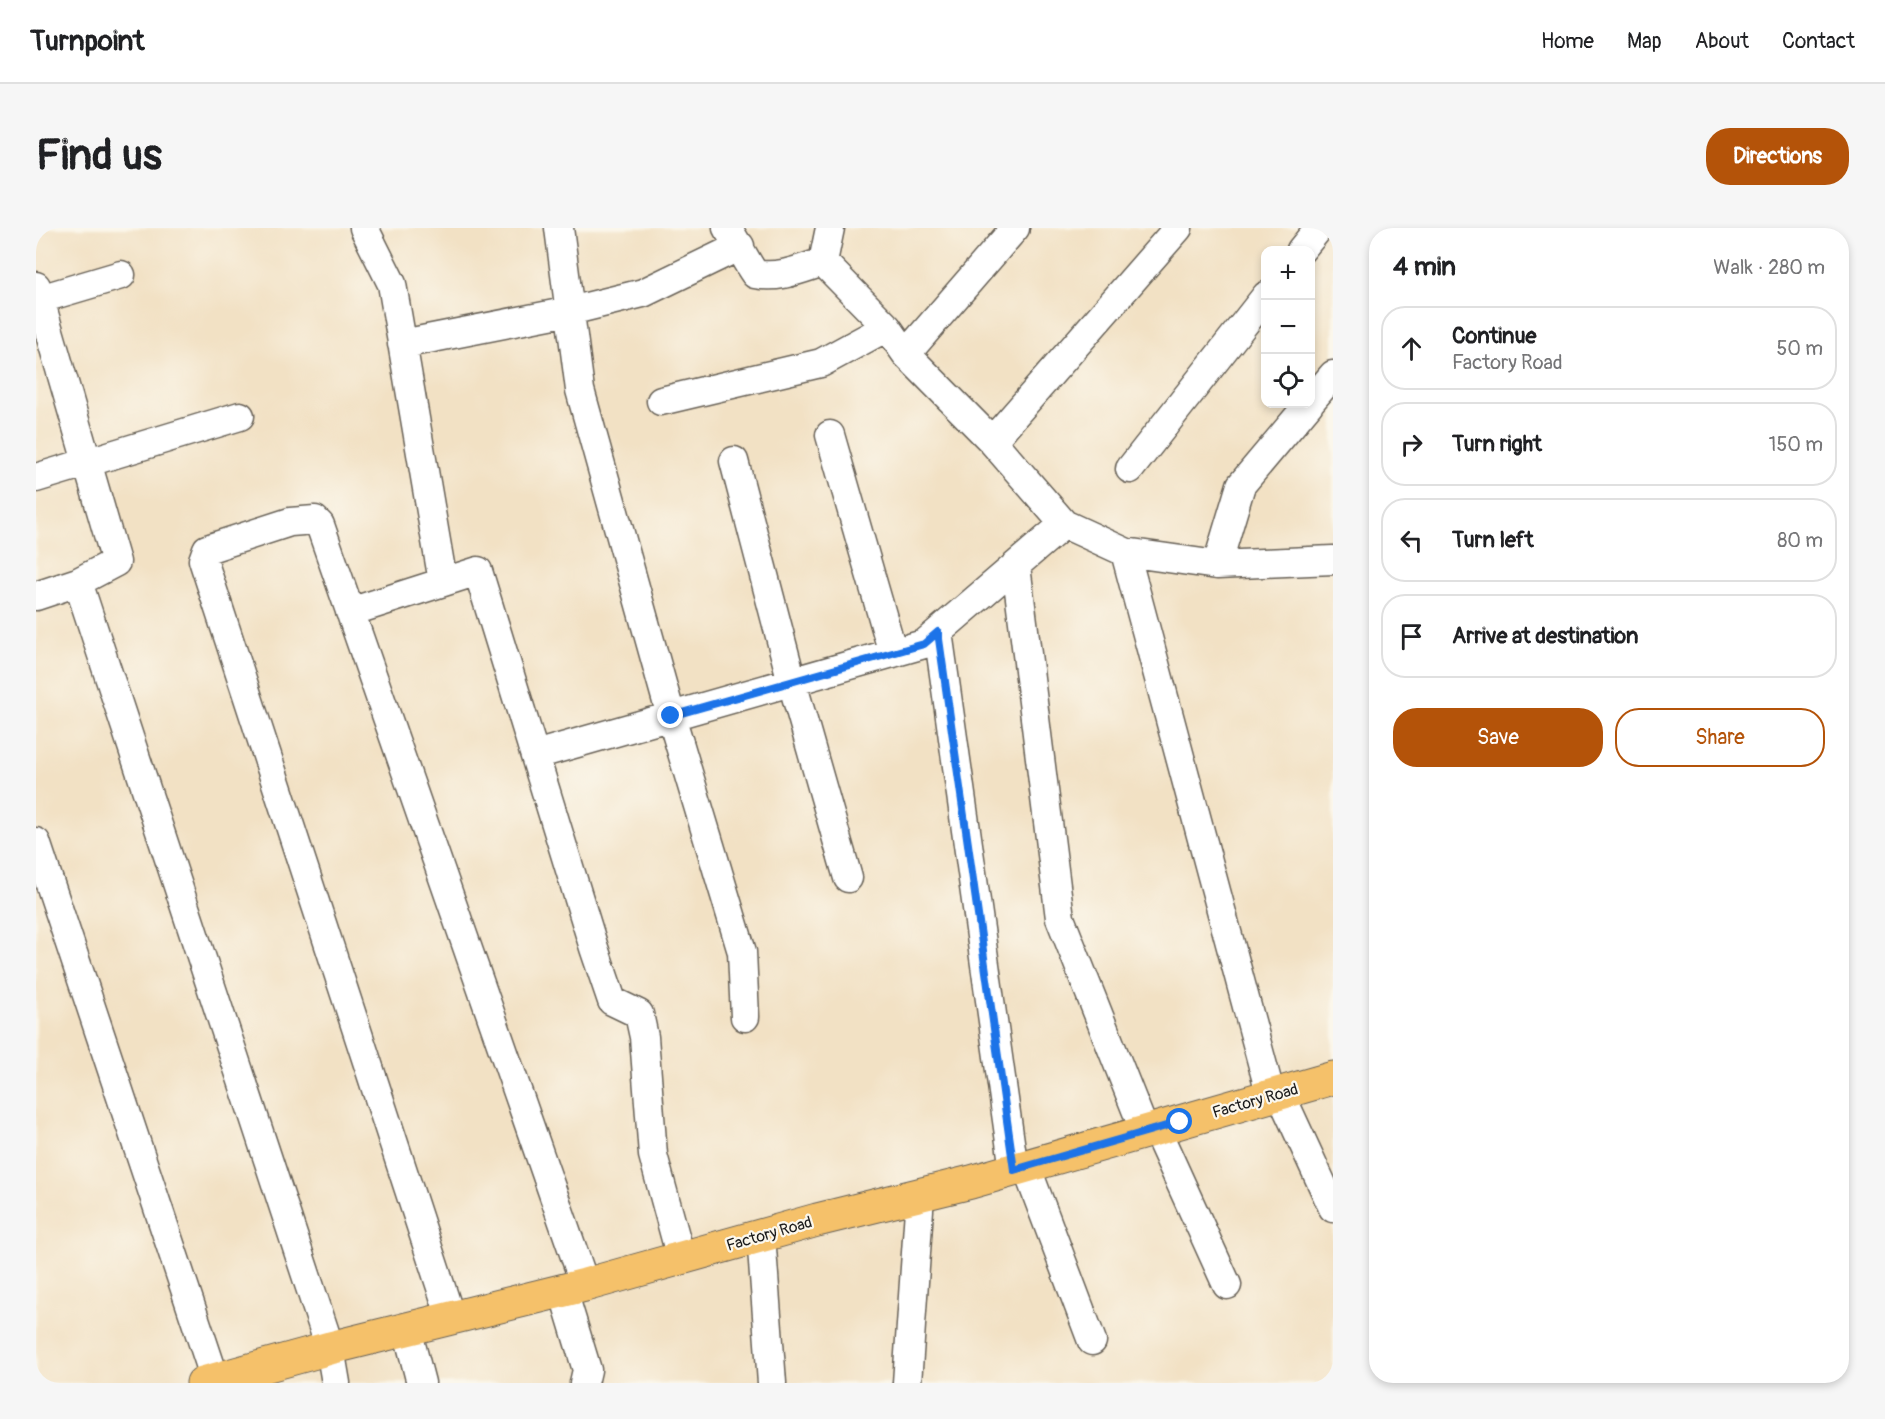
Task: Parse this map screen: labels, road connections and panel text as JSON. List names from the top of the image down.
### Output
{
  "streets": {
    "main road": ["Factory Road"]
  },
  "page": {
    "header": "Turnpoint",
    "nav": [
      "Home",
      "Map",
      "About",
      "Contact"
    ],
    "buttons": [
      "Directions",
      ["Save", "Share"]
    ],
    "title": "Find us",
    "heading": ["4 min", "Walk · 280 m"],
    "map_buttons": ["+", "−"],
    "list": [
      ["Continue", "Factory Road", "50 m"],
      ["Turn right", "150 m"],
      ["Turn left", "80 m"],
      "Arrive at destination"
    ]
  }
}
